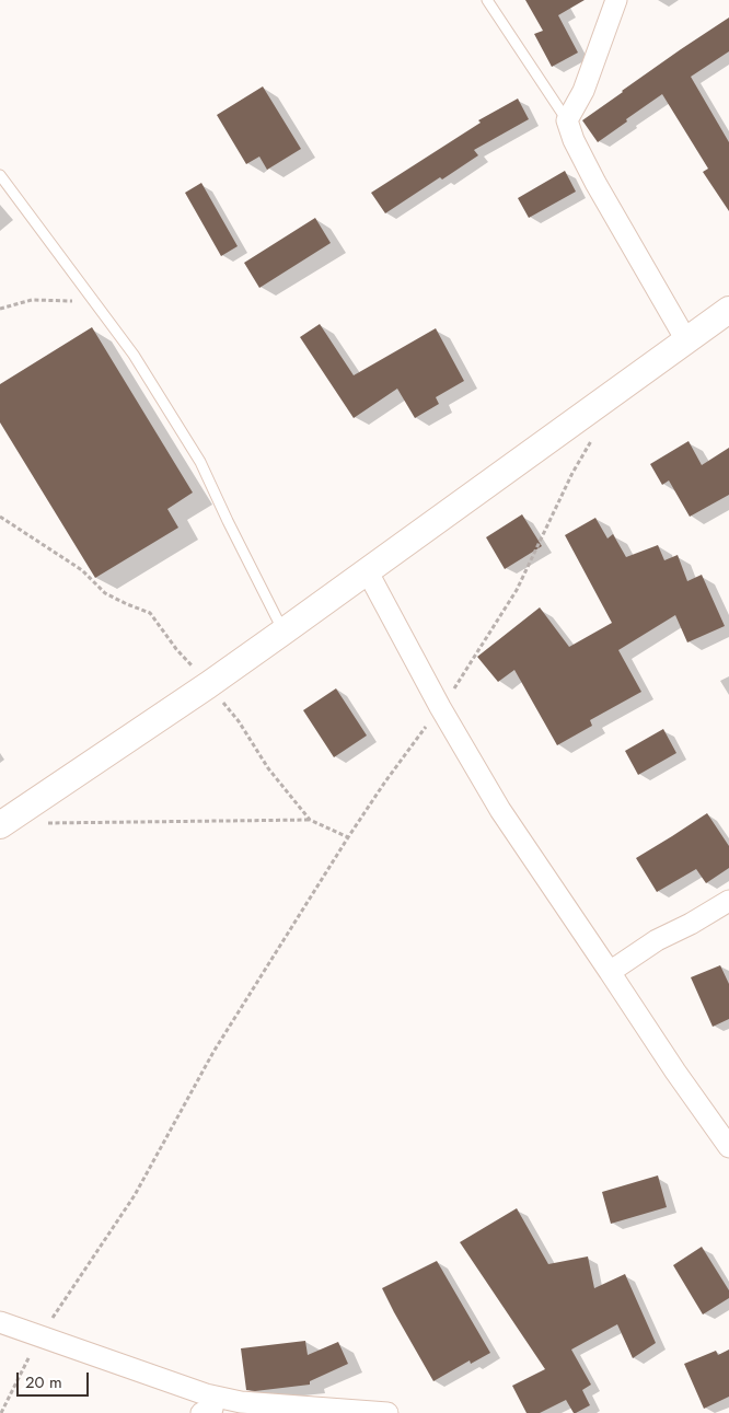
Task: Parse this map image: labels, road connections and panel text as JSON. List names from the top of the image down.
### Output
{
  "scale_bar": "20 m"
}
